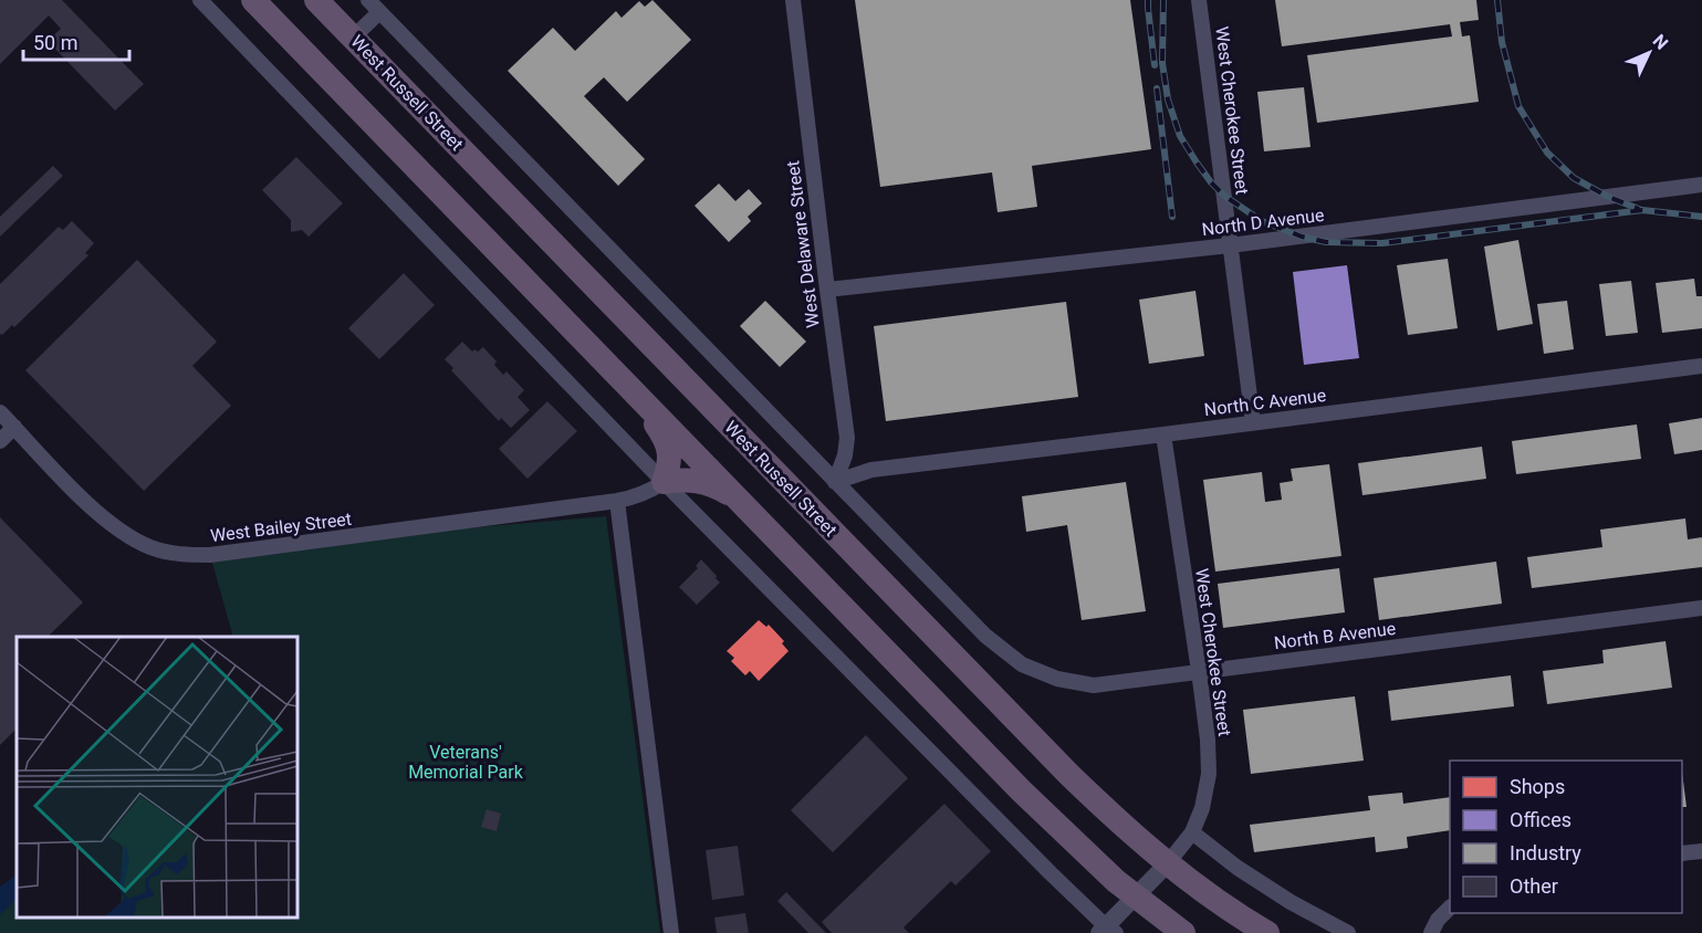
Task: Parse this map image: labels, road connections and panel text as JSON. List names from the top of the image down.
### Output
{
  "streets": {
    "highway": ["West Russell Street"],
    "street": [
      "West Cherokee Street",
      "North D Avenue",
      "West Delaware Street",
      "North C Avenue",
      "West Bailey Street",
      "North B Avenue"
    ]
  },
  "crossings": [
    ["West Russell Street", "West Cherokee Street"],
    ["West Russell Street", "West Delaware Street"],
    ["West Russell Street", "North C Avenue"],
    ["West Russell Street", "North B Avenue"],
    ["West Cherokee Street", "North D Avenue"],
    ["West Cherokee Street", "North C Avenue"],
    ["West Cherokee Street", "North B Avenue"],
    ["North D Avenue", "West Delaware Street"],
    ["West Delaware Street", "North C Avenue"]
  ],
  "parks": ["Veterans' Memorial Park"],
  "legend": [
    "Shops",
    "Offices",
    "Industry",
    "Other"
  ],
  "scale_bar": "50 m",
  "north": "top right"
}
